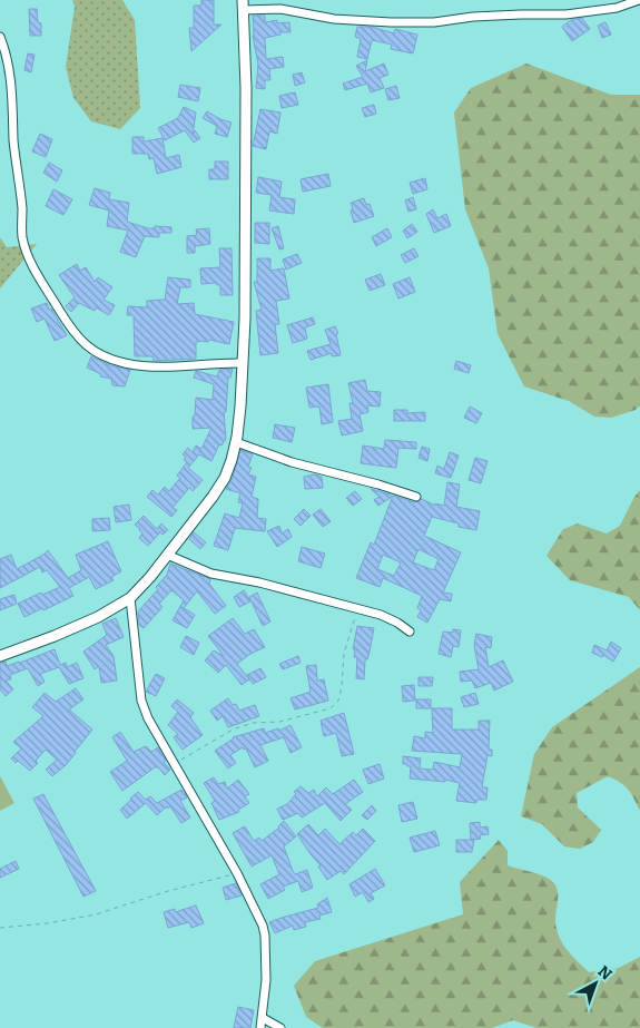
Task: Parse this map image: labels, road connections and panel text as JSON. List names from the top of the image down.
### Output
{
  "north": "top right"
}
